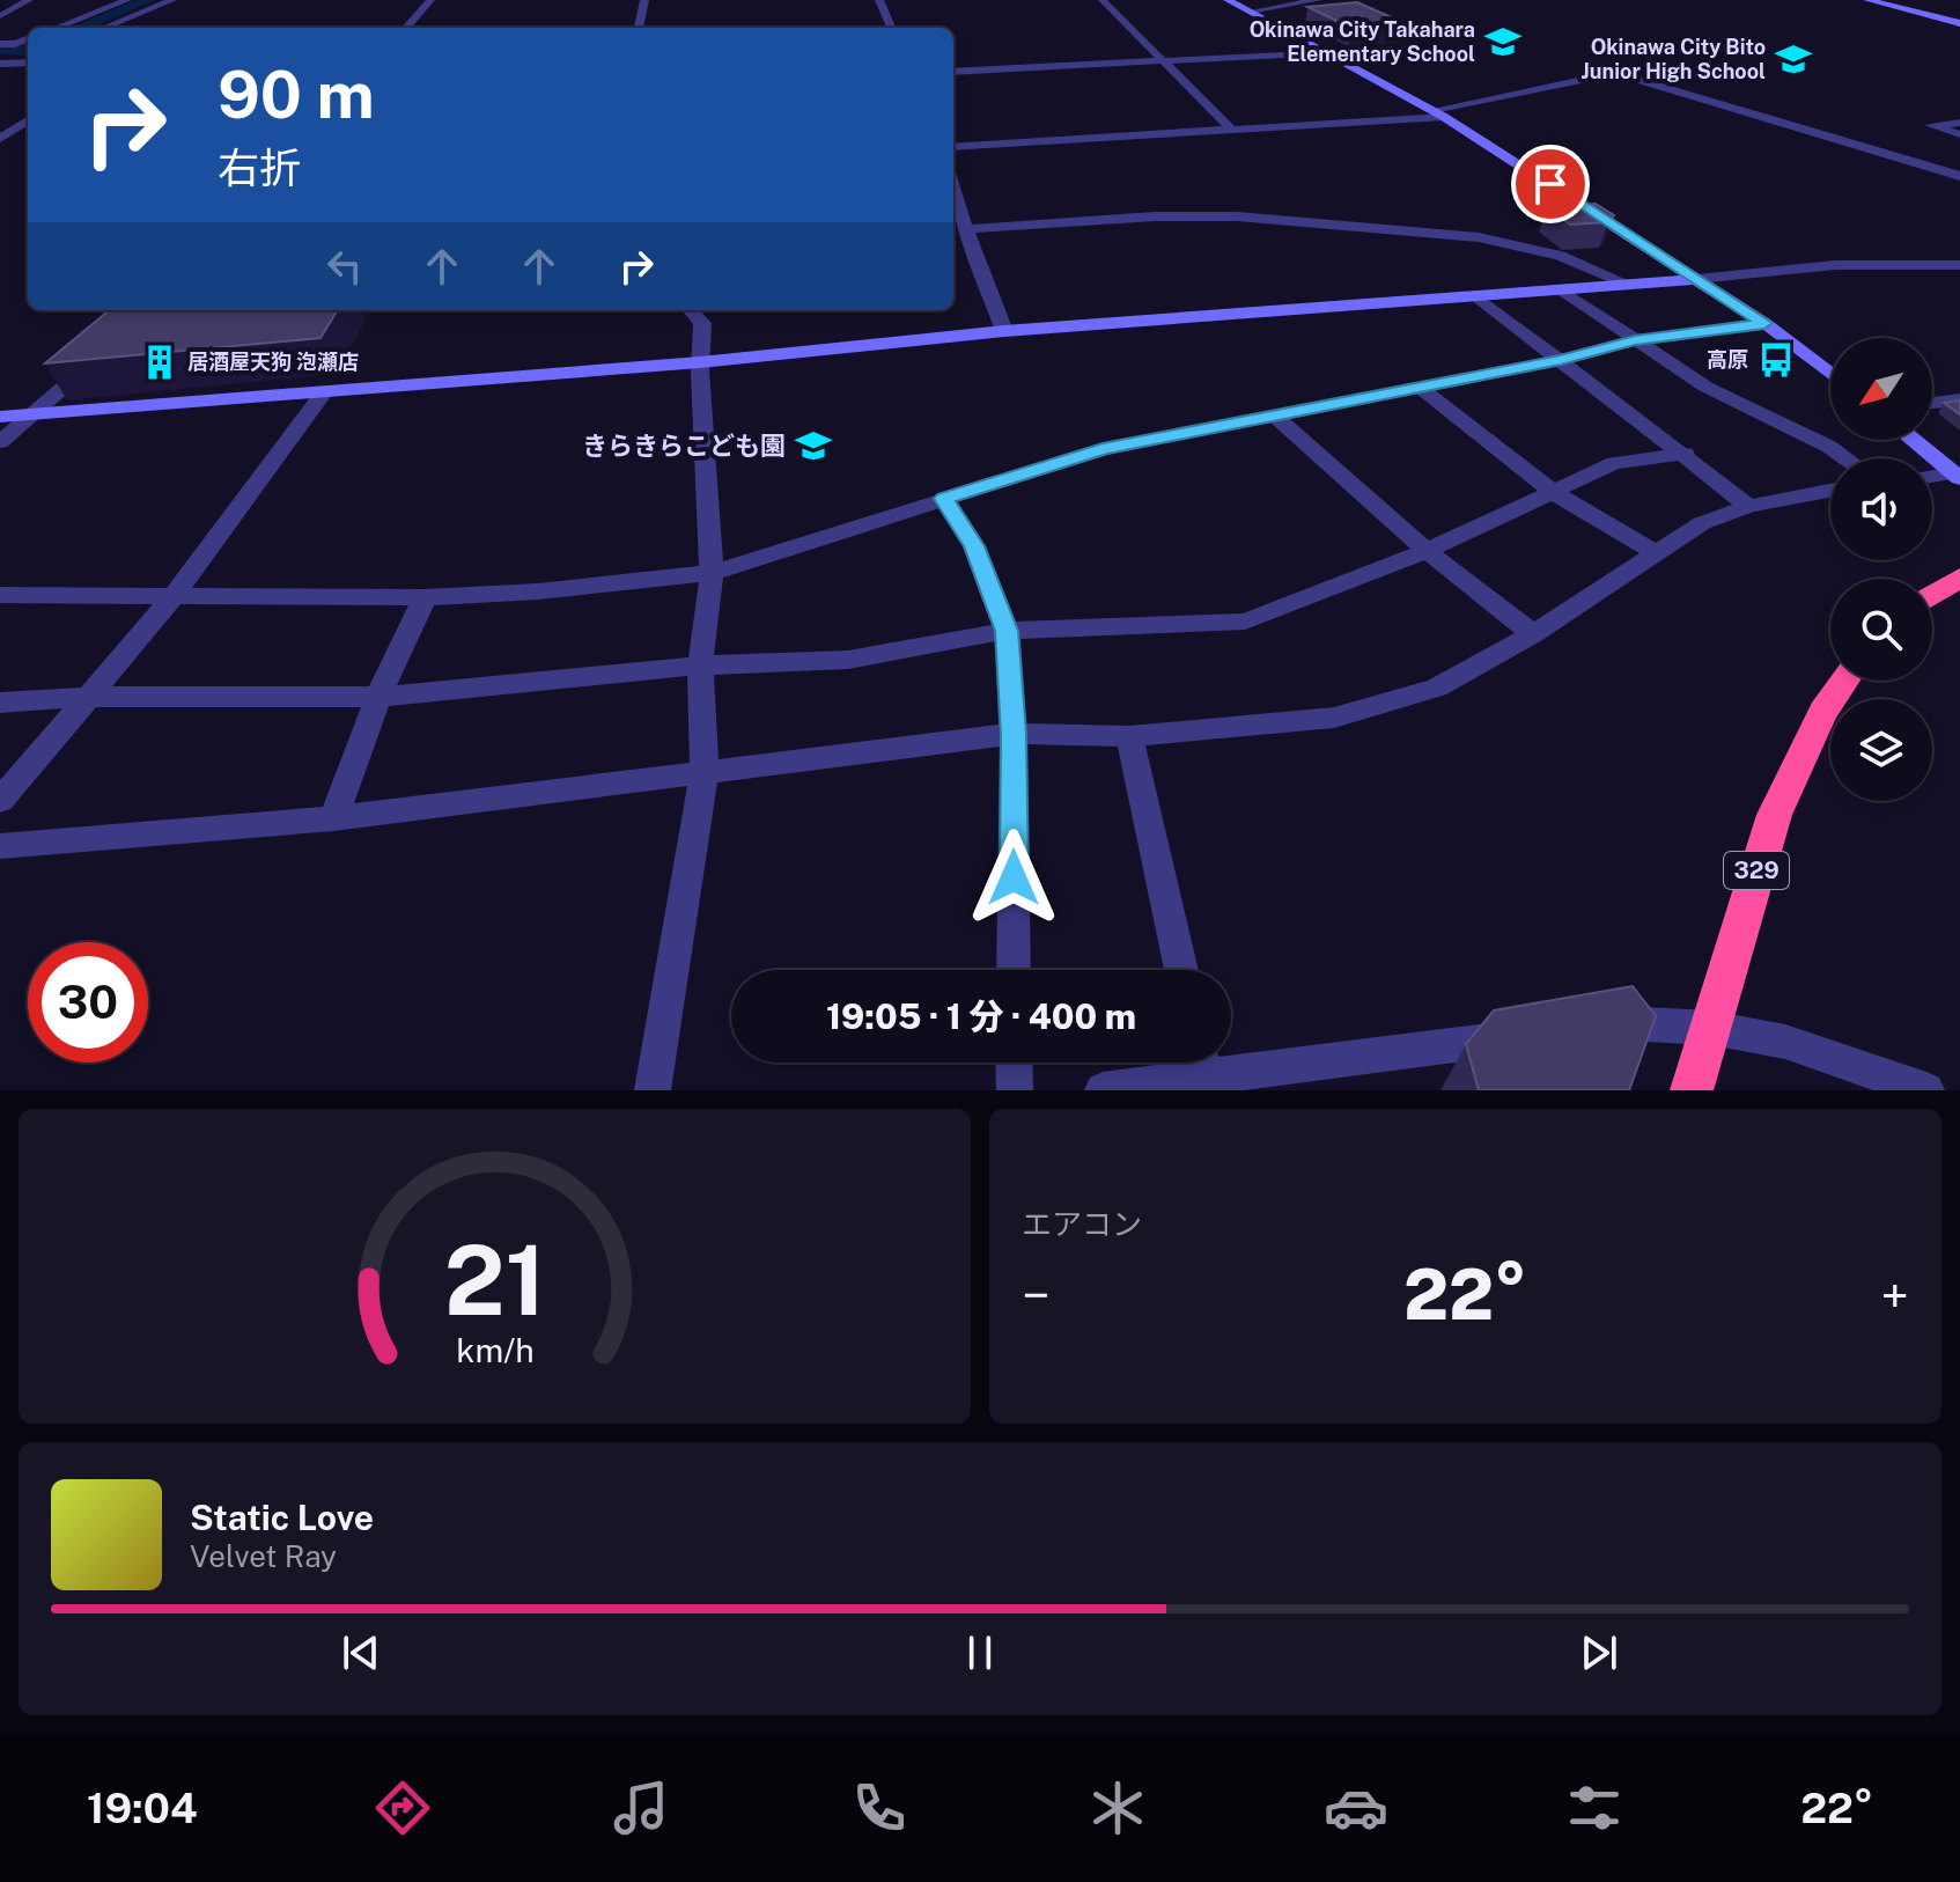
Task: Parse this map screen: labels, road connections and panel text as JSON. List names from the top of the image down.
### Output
{
  "streets": {
    "highway": ["329"]
  },
  "places": {
    "school or university": ["Okinawa City Takahara Elementary School", "Okinawa City Bito Junior High School", "きらきらこども園"],
    "bus stop": ["高原"],
    "building": ["居酒屋天狗 泡瀬店"]
  },
  "north": "bottom left",
  "page": {
    "turn": ["90 m", "右折"],
    "limit": "30",
    "trip": "19:05 · 1 分 · 400 m",
    "tile": "エアコン",
    "heat": ["−", "22°", "+"],
    "song": ["Static Love", "Velvet Ray"],
    "tabs": ["19:04", "22°"],
    "gauge": ["21", "km/h"]
  }
}
